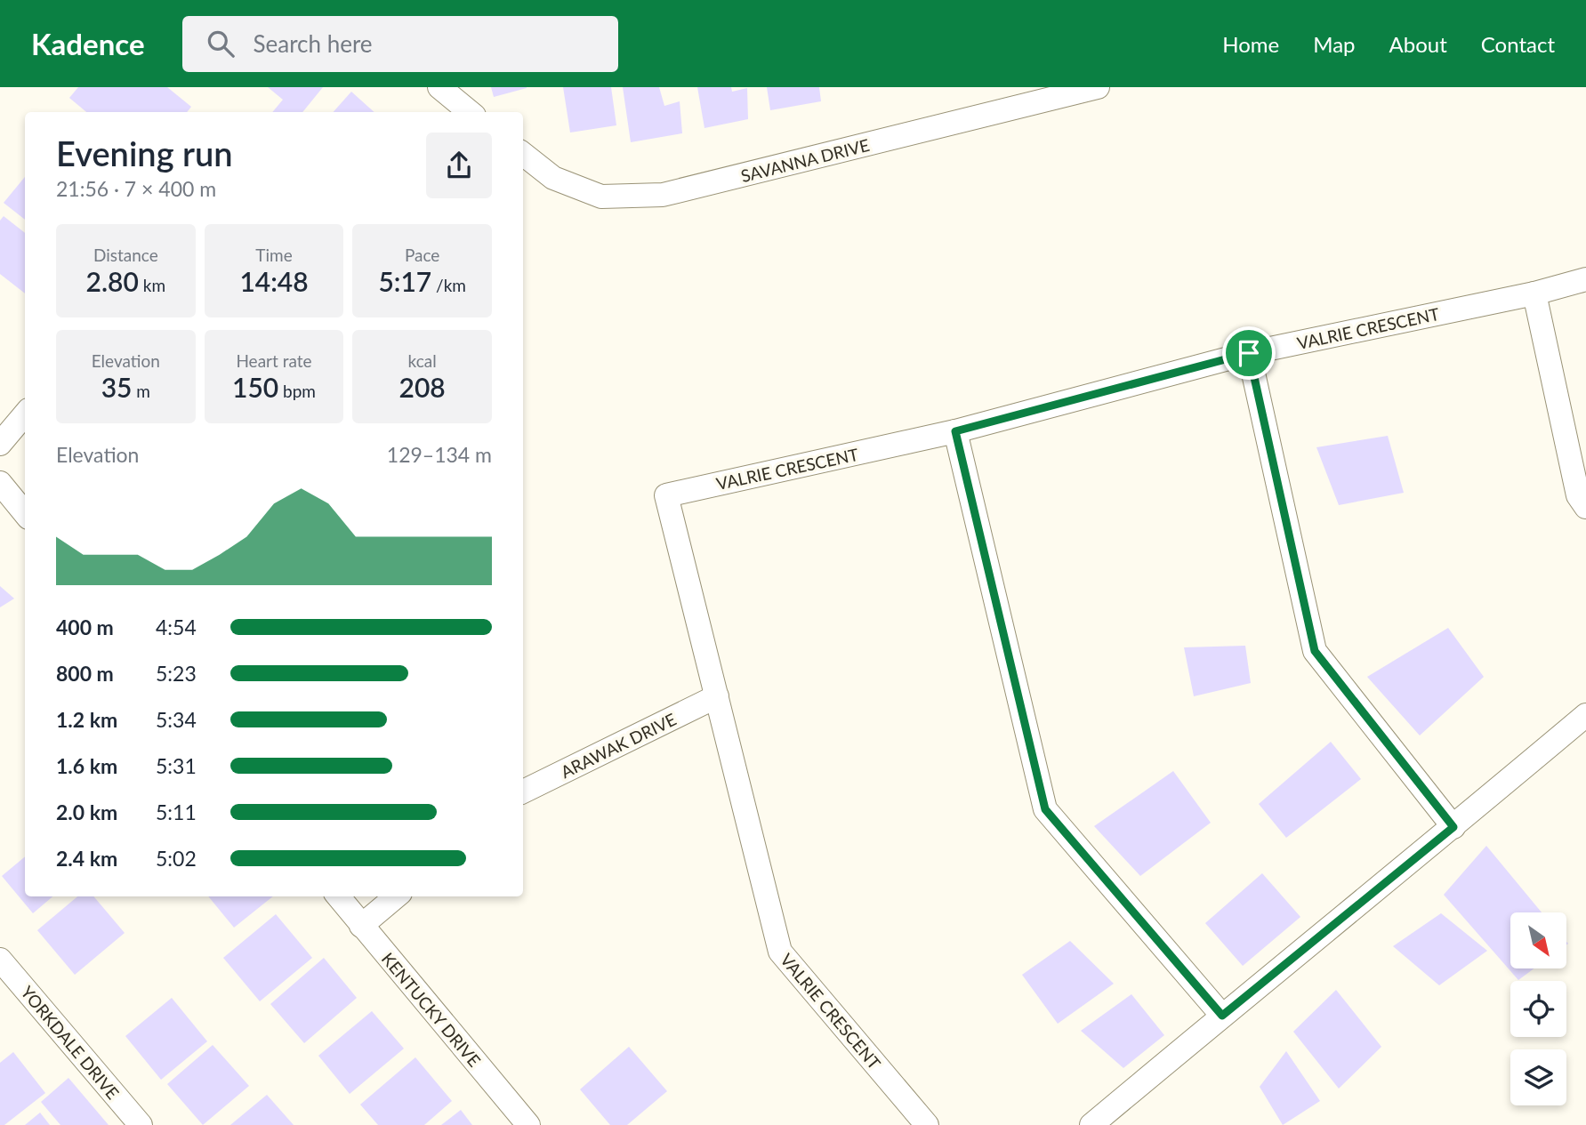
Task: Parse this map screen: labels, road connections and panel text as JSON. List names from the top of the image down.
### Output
{
  "streets": {
    "street": [
      "SAVANNA DRIVE",
      "VALRIE CRESCENT",
      "ARAWAK DRIVE",
      "KENTUCKY DRIVE",
      "YORKDALE DRIVE"
    ]
  },
  "crossings": [
    ["VALRIE CRESCENT", "ARAWAK DRIVE"]
  ],
  "north": "bottom right",
  "page": {
    "header": "Kadence",
    "search": "Search here",
    "nav": [
      "Home",
      "Map",
      "About",
      "Contact"
    ],
    "heading": ["Evening run", "21:56 · 7 × 400 m"],
    "stats": [
      ["Distance", "2.80 km"],
      ["Time", "14:48"],
      ["Pace", "5:17 /km"],
      ["Elevation", "35 m"],
      ["Heart rate", "150 bpm"],
      ["kcal", "208"]
    ],
    "chart": ["Elevation", "129–134 m"],
    "list": [
      {
        "name": "400 m",
        "note": "4:54"
      },
      {
        "name": "800 m",
        "note": "5:23"
      },
      {
        "name": "1.2 km",
        "note": "5:34"
      },
      {
        "name": "1.6 km",
        "note": "5:31"
      },
      {
        "name": "2.0 km",
        "note": "5:11"
      },
      {
        "name": "2.4 km",
        "note": "5:02"
      }
    ]
  }
}
